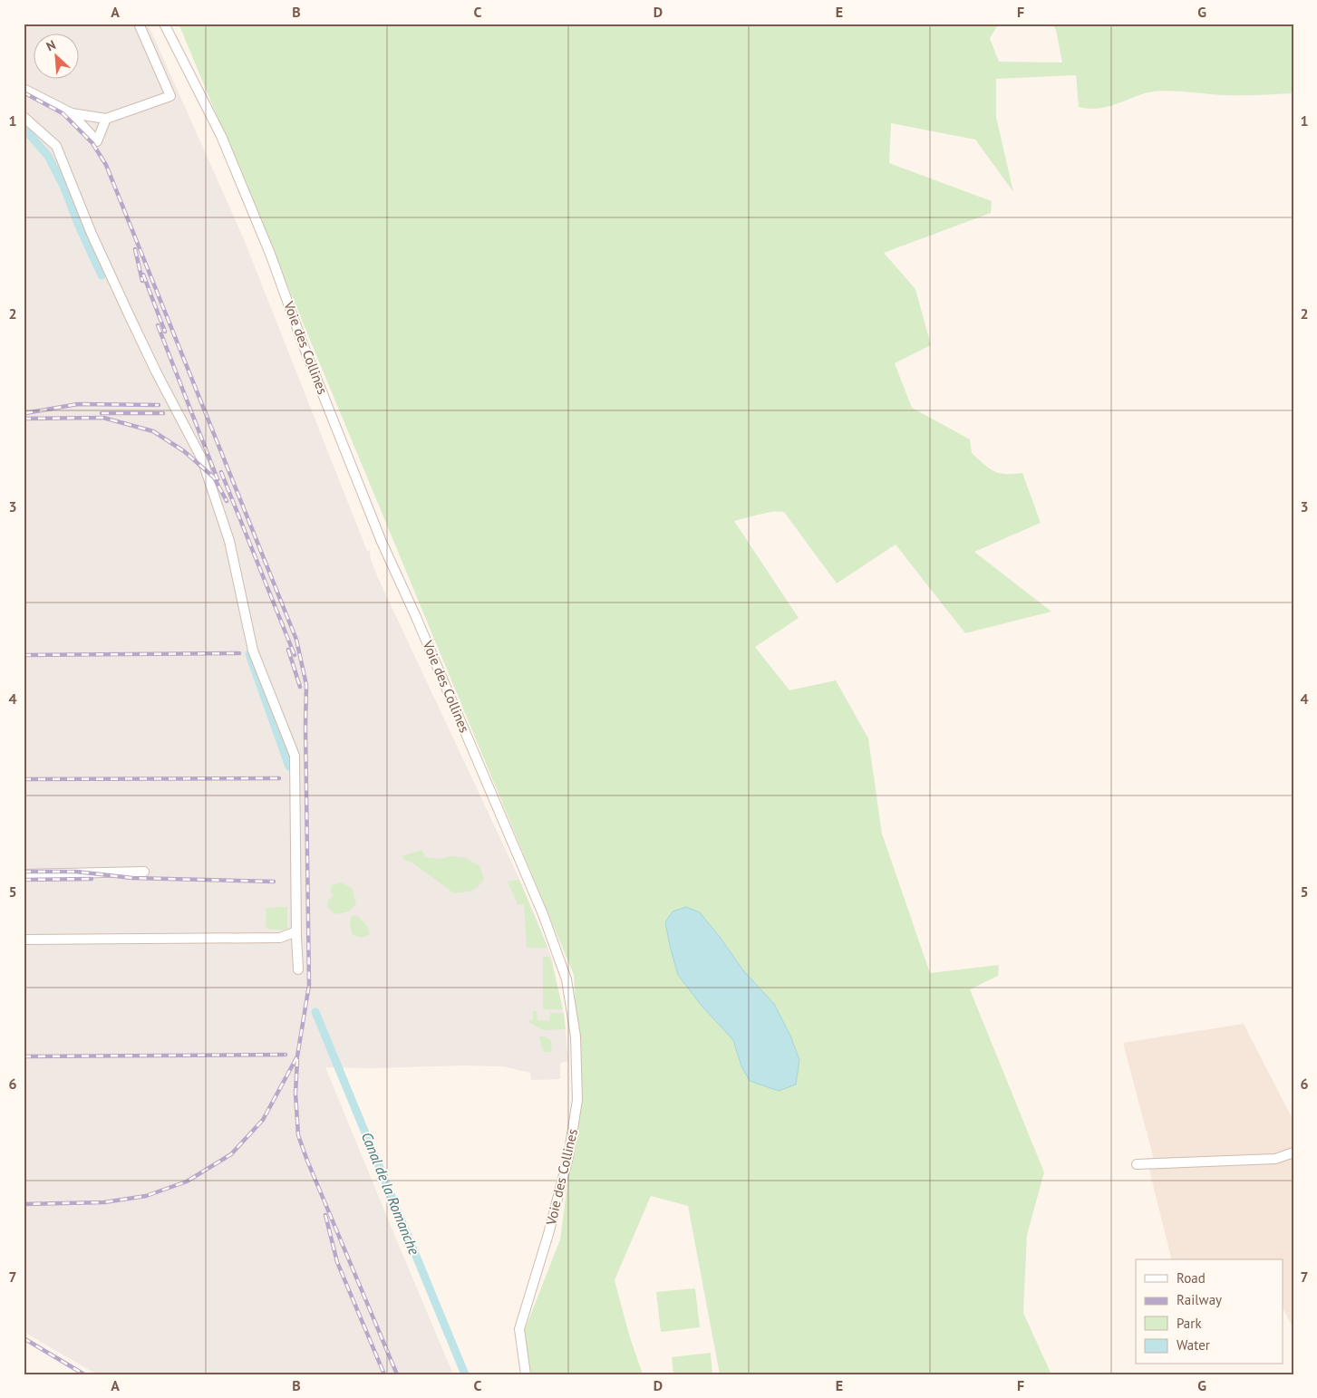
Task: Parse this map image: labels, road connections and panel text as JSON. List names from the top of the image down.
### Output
{
  "streets": {
    "street": ["Voie des Collines"]
  },
  "water": ["Canal de la Romanche"],
  "legend": [
    "Road",
    "Railway",
    "Park",
    "Water"
  ],
  "north": "top left",
  "grid": {
    "columns": [
      "A",
      "B",
      "C",
      "D",
      "E",
      "F",
      "G"
    ],
    "rows": [
      "1",
      "2",
      "3",
      "4",
      "5",
      "6",
      "7"
    ]
  }
}
